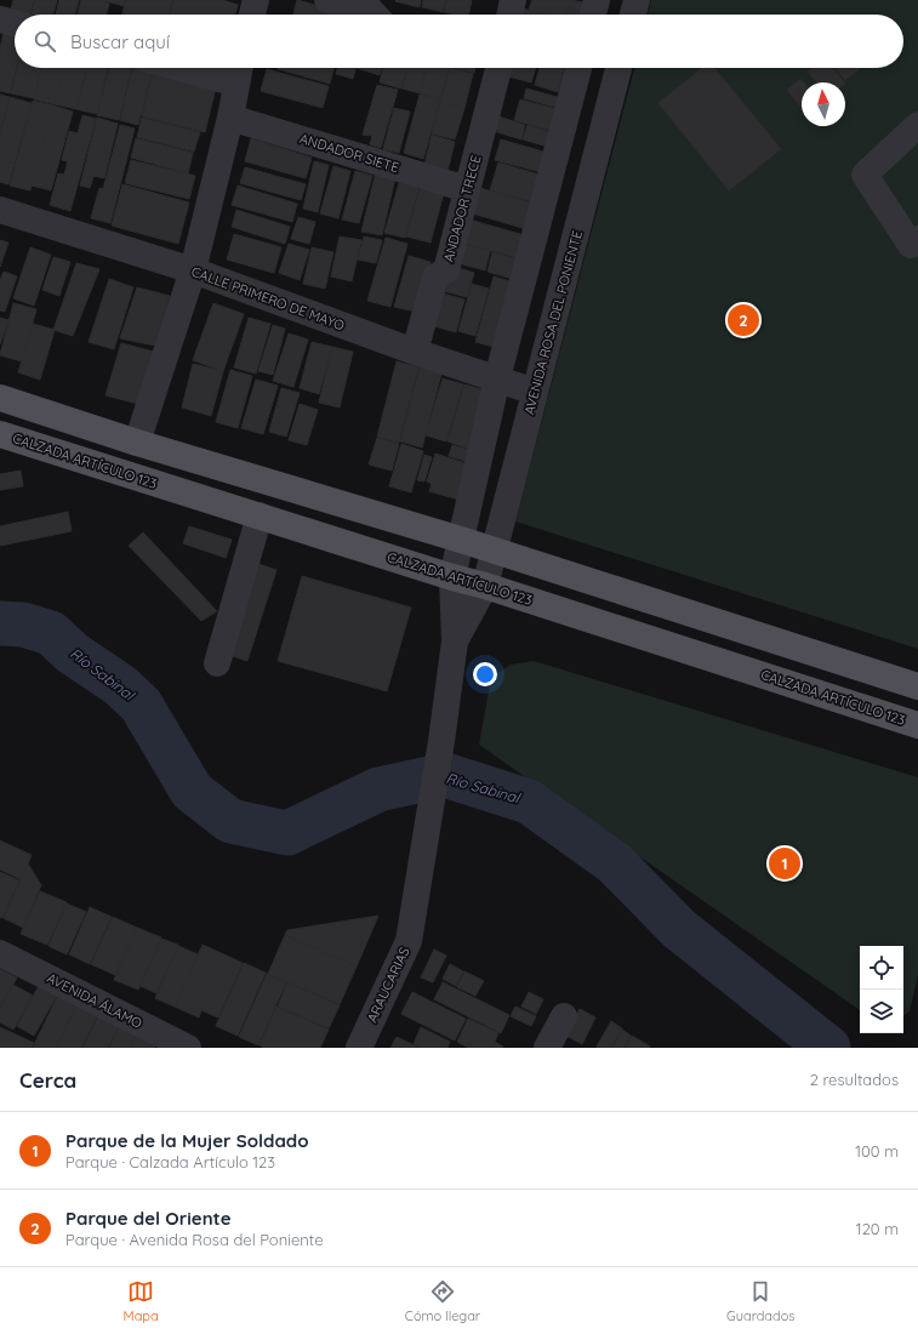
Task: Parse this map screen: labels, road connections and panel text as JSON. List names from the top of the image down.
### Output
{
  "streets": {
    "main road": ["CALZADA ARTÍCULO 123"],
    "street": [
      "ANDADOR SIETE",
      "ANDADOR TRECE",
      "CALLE PRIMERO DE MAYO",
      "AVENIDA ROSA DEL PONIENTE",
      "ARAUCARIAS",
      "AVENIDA ÁLAMO"
    ]
  },
  "crossings": [
    ["ANDADOR SIETE", "ANDADOR TRECE"],
    ["ANDADOR TRECE", "CALLE PRIMERO DE MAYO"],
    ["CALLE PRIMERO DE MAYO", "AVENIDA ROSA DEL PONIENTE"],
    ["AVENIDA ROSA DEL PONIENTE", "CALZADA ARTÍCULO 123"],
    ["AVENIDA ROSA DEL PONIENTE", "ARAUCARIAS"]
  ],
  "water": ["Río Sabinal"],
  "north": "top",
  "page": {
    "search": "Buscar aquí",
    "pins": ["2", "1"],
    "heading": ["Cerca", "2 resultados"],
    "list": [
      {
        "mark": "1",
        "name": "Parque de la Mujer Soldado",
        "note": "Parque · Calzada Artículo 123",
        "value": "100 m"
      },
      {
        "mark": "2",
        "name": "Parque del Oriente",
        "note": "Parque · Avenida Rosa del Poniente",
        "value": "120 m"
      }
    ],
    "nav": ["Mapa", "Cómo llegar", "Guardados"]
  }
}
